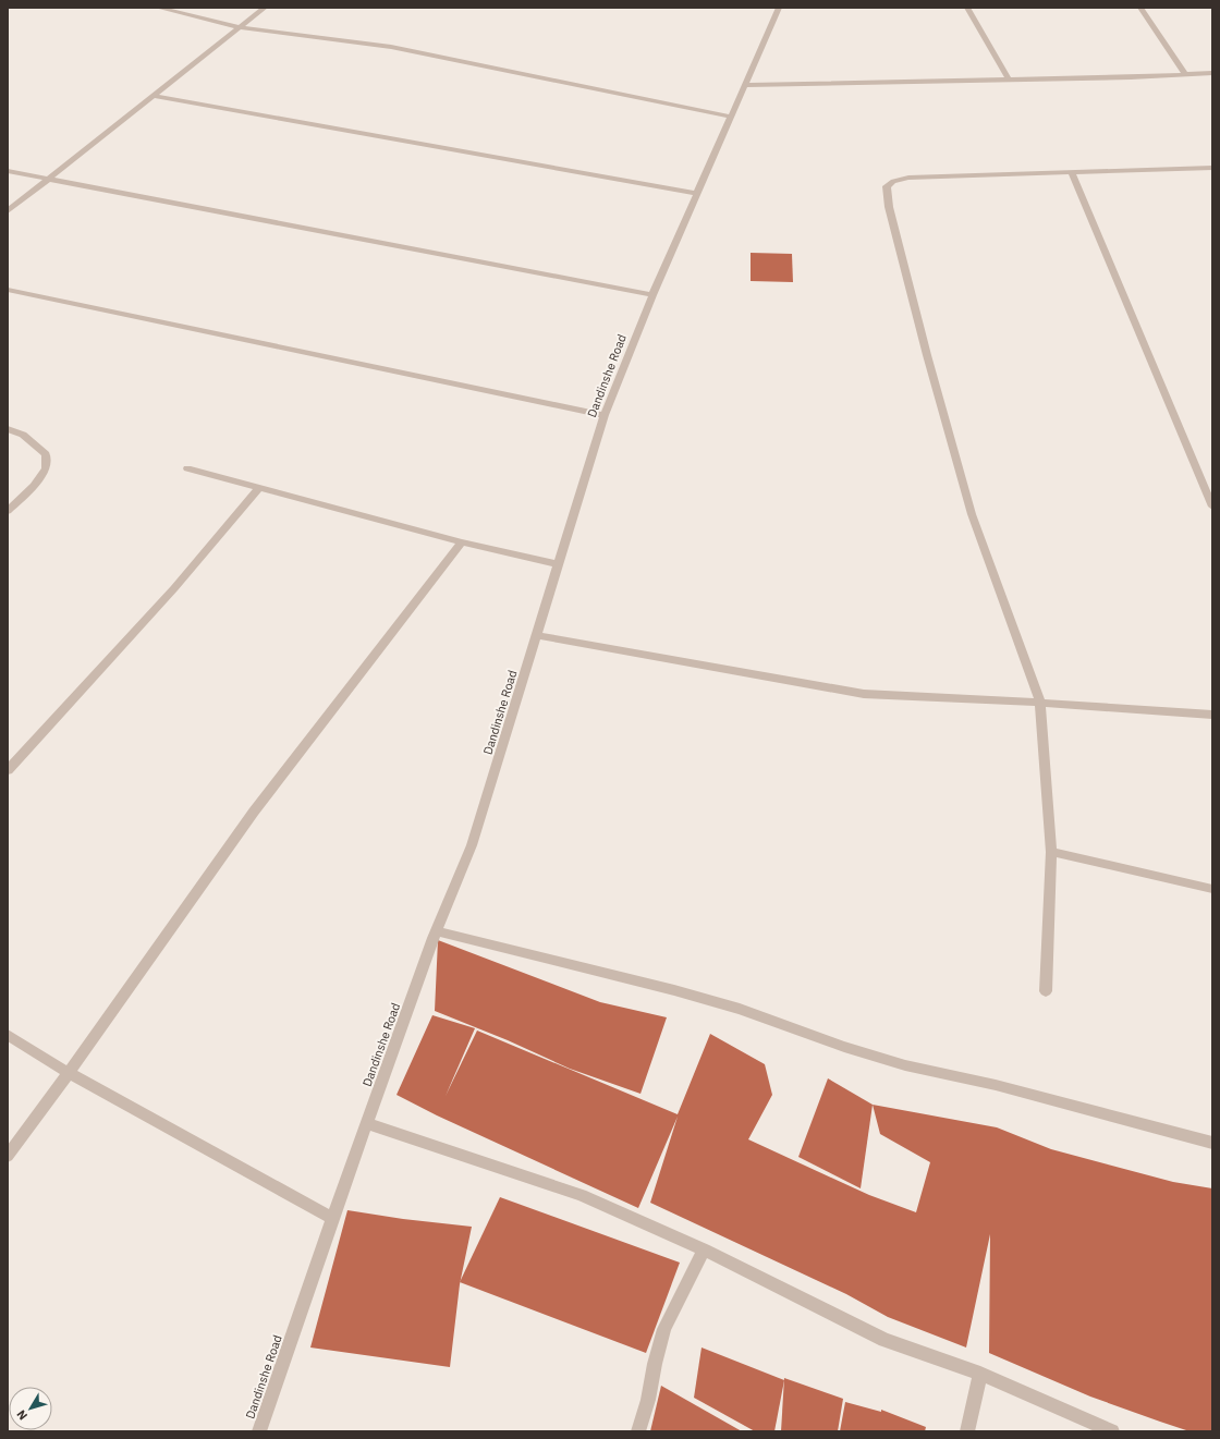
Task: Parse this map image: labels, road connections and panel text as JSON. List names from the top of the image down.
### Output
{
  "streets": {
    "street": ["Dandinshe Road"]
  },
  "north": "bottom left"
}
